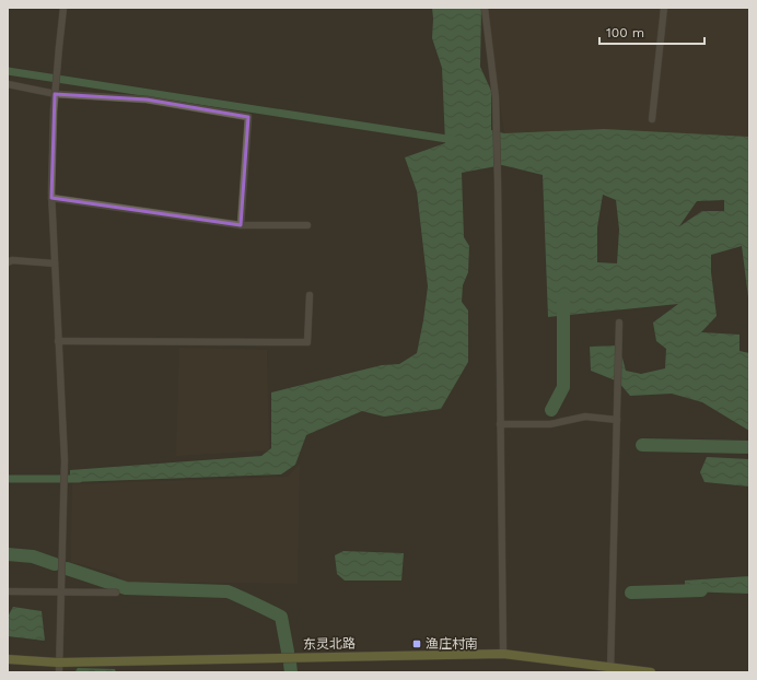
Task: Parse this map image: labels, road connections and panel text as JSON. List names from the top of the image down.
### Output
{
  "streets": {
    "main road": ["东灵北路"]
  },
  "places": {
    "transit": ["渔庄村南"]
  },
  "scale_bar": "100 m"
}
